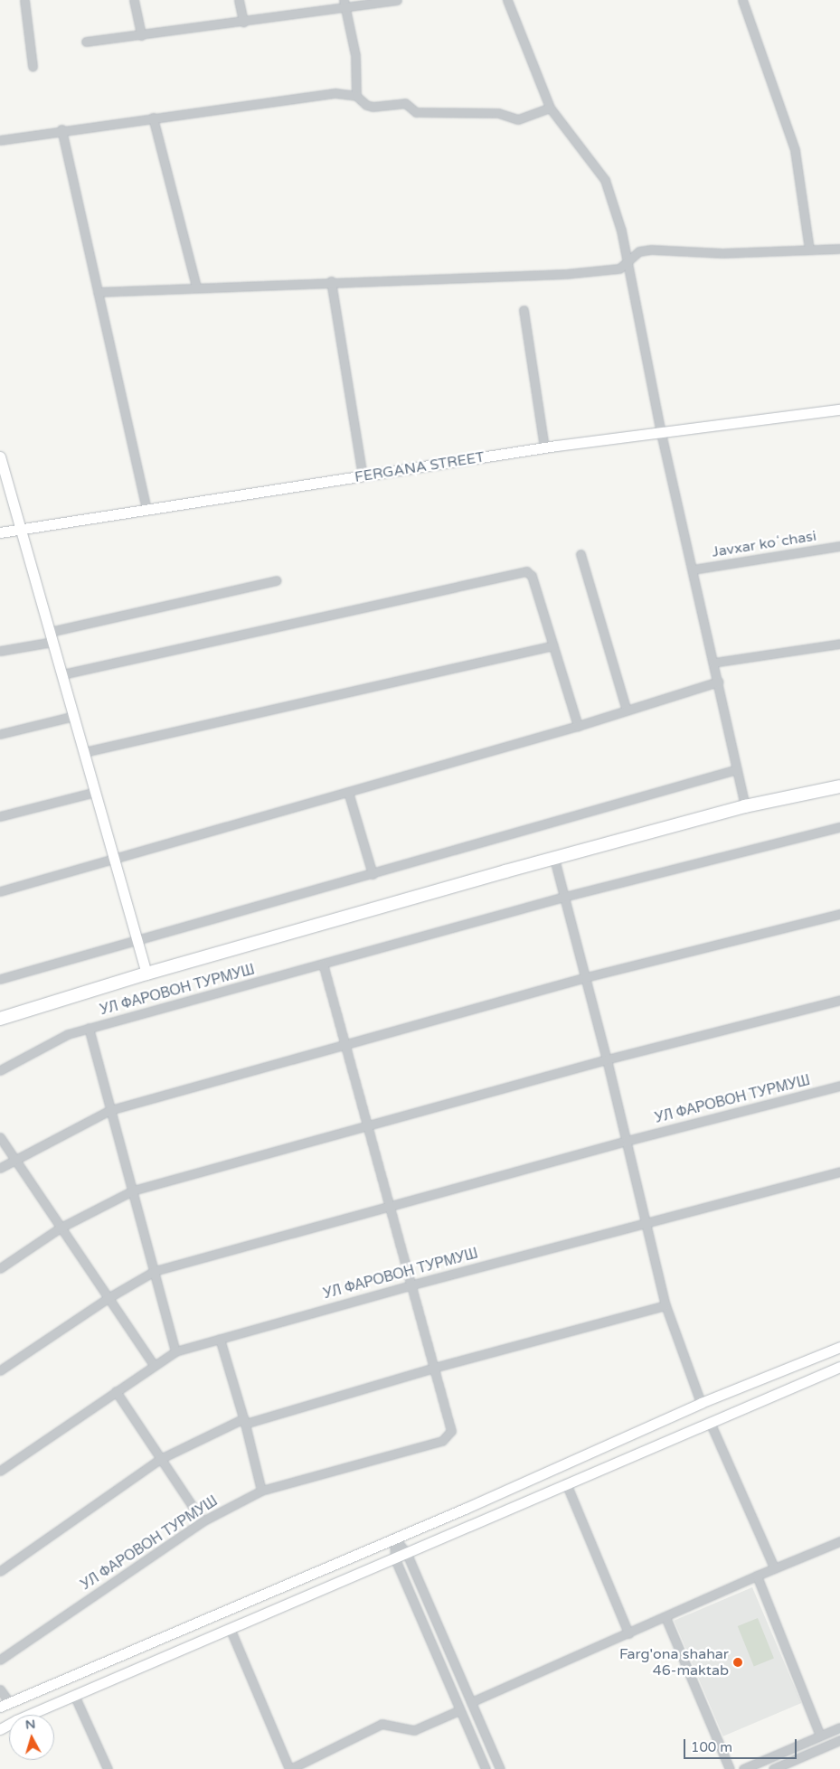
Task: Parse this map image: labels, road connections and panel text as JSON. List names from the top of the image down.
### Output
{
  "streets": {
    "street": ["FERGANA STREET", "Javxar koʻchasi", "УЛ ФАРОВОН ТУРМУШ"]
  },
  "places": ["Farg'ona shahar 46-maktab"],
  "scale_bar": "100 m",
  "north": "top"
}
